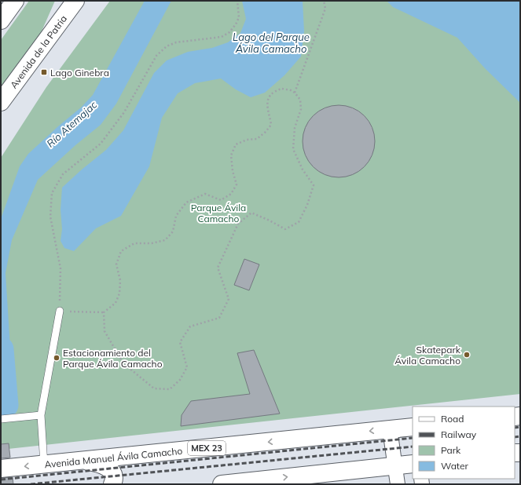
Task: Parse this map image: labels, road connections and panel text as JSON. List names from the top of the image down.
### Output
{
  "streets": {
    "main road": ["Avenida de la Patria", "MEX 23", "Avenida Manuel Ávila Camacho"]
  },
  "water": ["Lago del Parque Ávila Camacho", "Río Atemajac"],
  "parks": ["Parque Ávila Camacho"],
  "places": {
    "transit": ["Lago Ginebra"],
    "other": ["Skatepark Ávila Camacho", "Estacionamiento del Parque Ávila Camacho"]
  },
  "legend": [
    "Road",
    "Railway",
    "Park",
    "Water"
  ]
}
